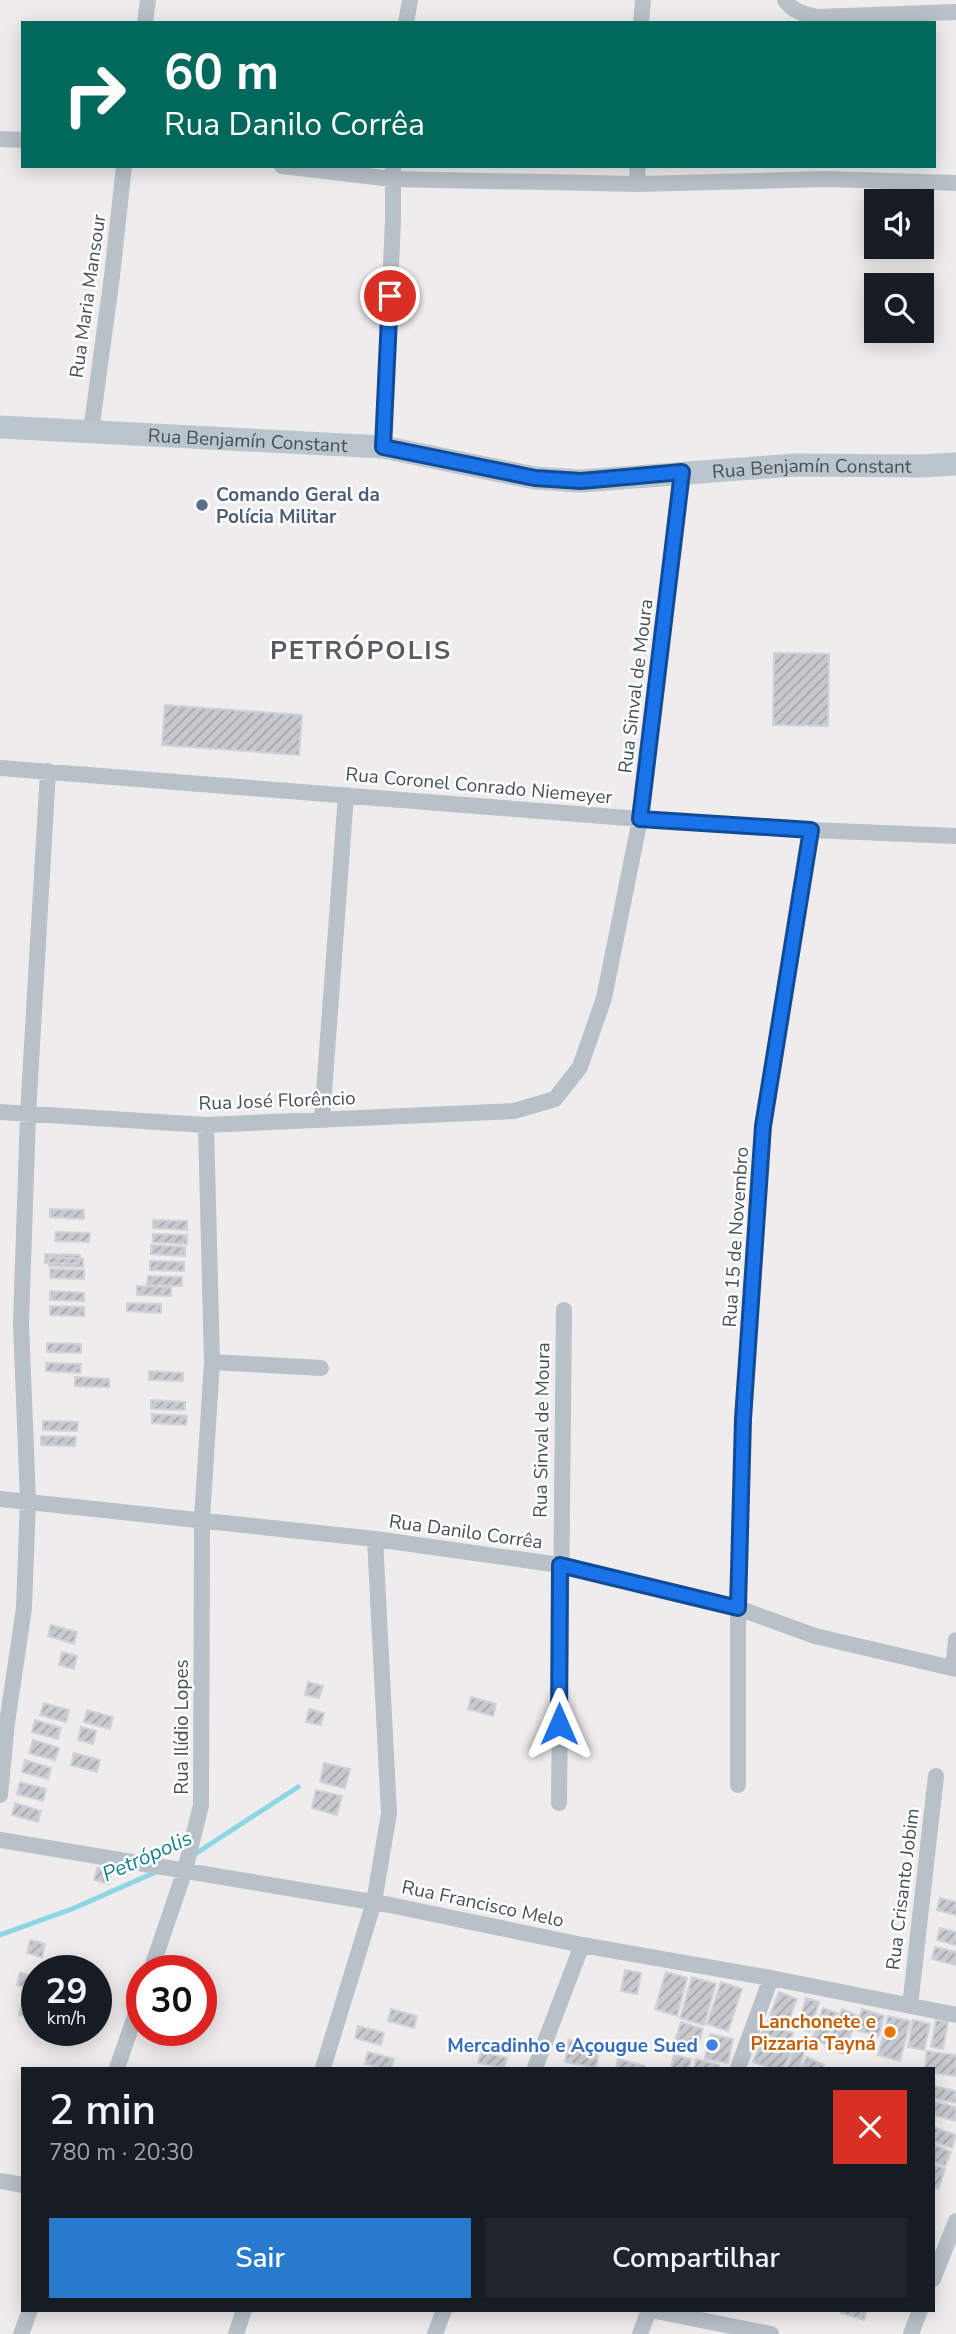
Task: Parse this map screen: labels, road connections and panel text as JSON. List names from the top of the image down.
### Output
{
  "streets": {
    "street": [
      "Rua Maria Mansour",
      "Rua Benjamín Constant",
      "Rua Sinval de Moura",
      "Rua Coronel Conrado Niemeyer",
      "Rua José Florêncio",
      "Rua 15 de Novembro",
      "Rua Danilo Corrêa",
      "Rua Ilídio Lopes",
      "Rua Crisanto Jobim",
      "Rua Francisco Melo"
    ]
  },
  "crossings": [
    ["Rua Maria Mansour", "Rua Benjamín Constant"],
    ["Rua Benjamín Constant", "Rua Sinval de Moura"],
    ["Rua Sinval de Moura", "Rua Coronel Conrado Niemeyer"],
    ["Rua Sinval de Moura", "Rua José Florêncio"],
    ["Rua Sinval de Moura", "Rua Danilo Corrêa"],
    ["Rua Coronel Conrado Niemeyer", "Rua 15 de Novembro"],
    ["Rua José Florêncio", "Rua Ilídio Lopes"],
    ["Rua 15 de Novembro", "Rua Danilo Corrêa"],
    ["Rua Danilo Corrêa", "Rua Ilídio Lopes"],
    ["Rua Ilídio Lopes", "Rua Francisco Melo"],
    ["Rua Crisanto Jobim", "Rua Francisco Melo"]
  ],
  "districts": ["PETRÓPOLIS"],
  "water": ["Petrópolis"],
  "places": ["Comando Geral da Polícia Militar", "Lanchonete e Pizzaria Tayná", "Mercadinho e Açougue Sued"],
  "page": {
    "turn": ["60 m", "Rua Danilo Corrêa"],
    "speed": "29 km/h",
    "limit": "30",
    "heading": ["2 min", "780 m · 20:30"],
    "buttons": ["Sair", "Compartilhar"]
  }
}
